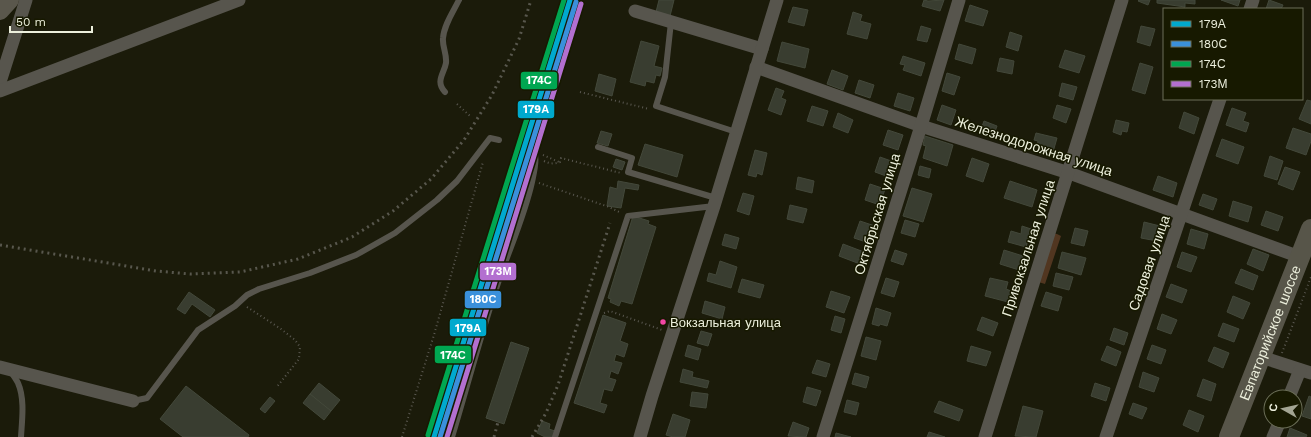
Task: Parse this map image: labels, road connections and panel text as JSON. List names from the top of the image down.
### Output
{
  "streets": {
    "main road": ["Евпаторийское шоссе"],
    "street": [
      "Железнодорожная улица",
      "Октябрьская улица",
      "Привокзальная улица",
      "Садовая улица"
    ]
  },
  "crossings": [
    ["Железнодорожная улица", "Октябрьская улица"],
    ["Железнодорожная улица", "Привокзальная улица"],
    ["Железнодорожная улица", "Садовая улица"],
    ["Железнодорожная улица", "Евпаторийское шоссе"]
  ],
  "places": ["Вокзальная улица"],
  "lines": [
    "transit line 179А",
    "transit line 174С",
    "transit line 180С",
    "transit line 173М"
  ],
  "legend": [
    "179А",
    "180С",
    "174С",
    "173М"
  ],
  "scale_bar": "50 m",
  "north": "left"
}
